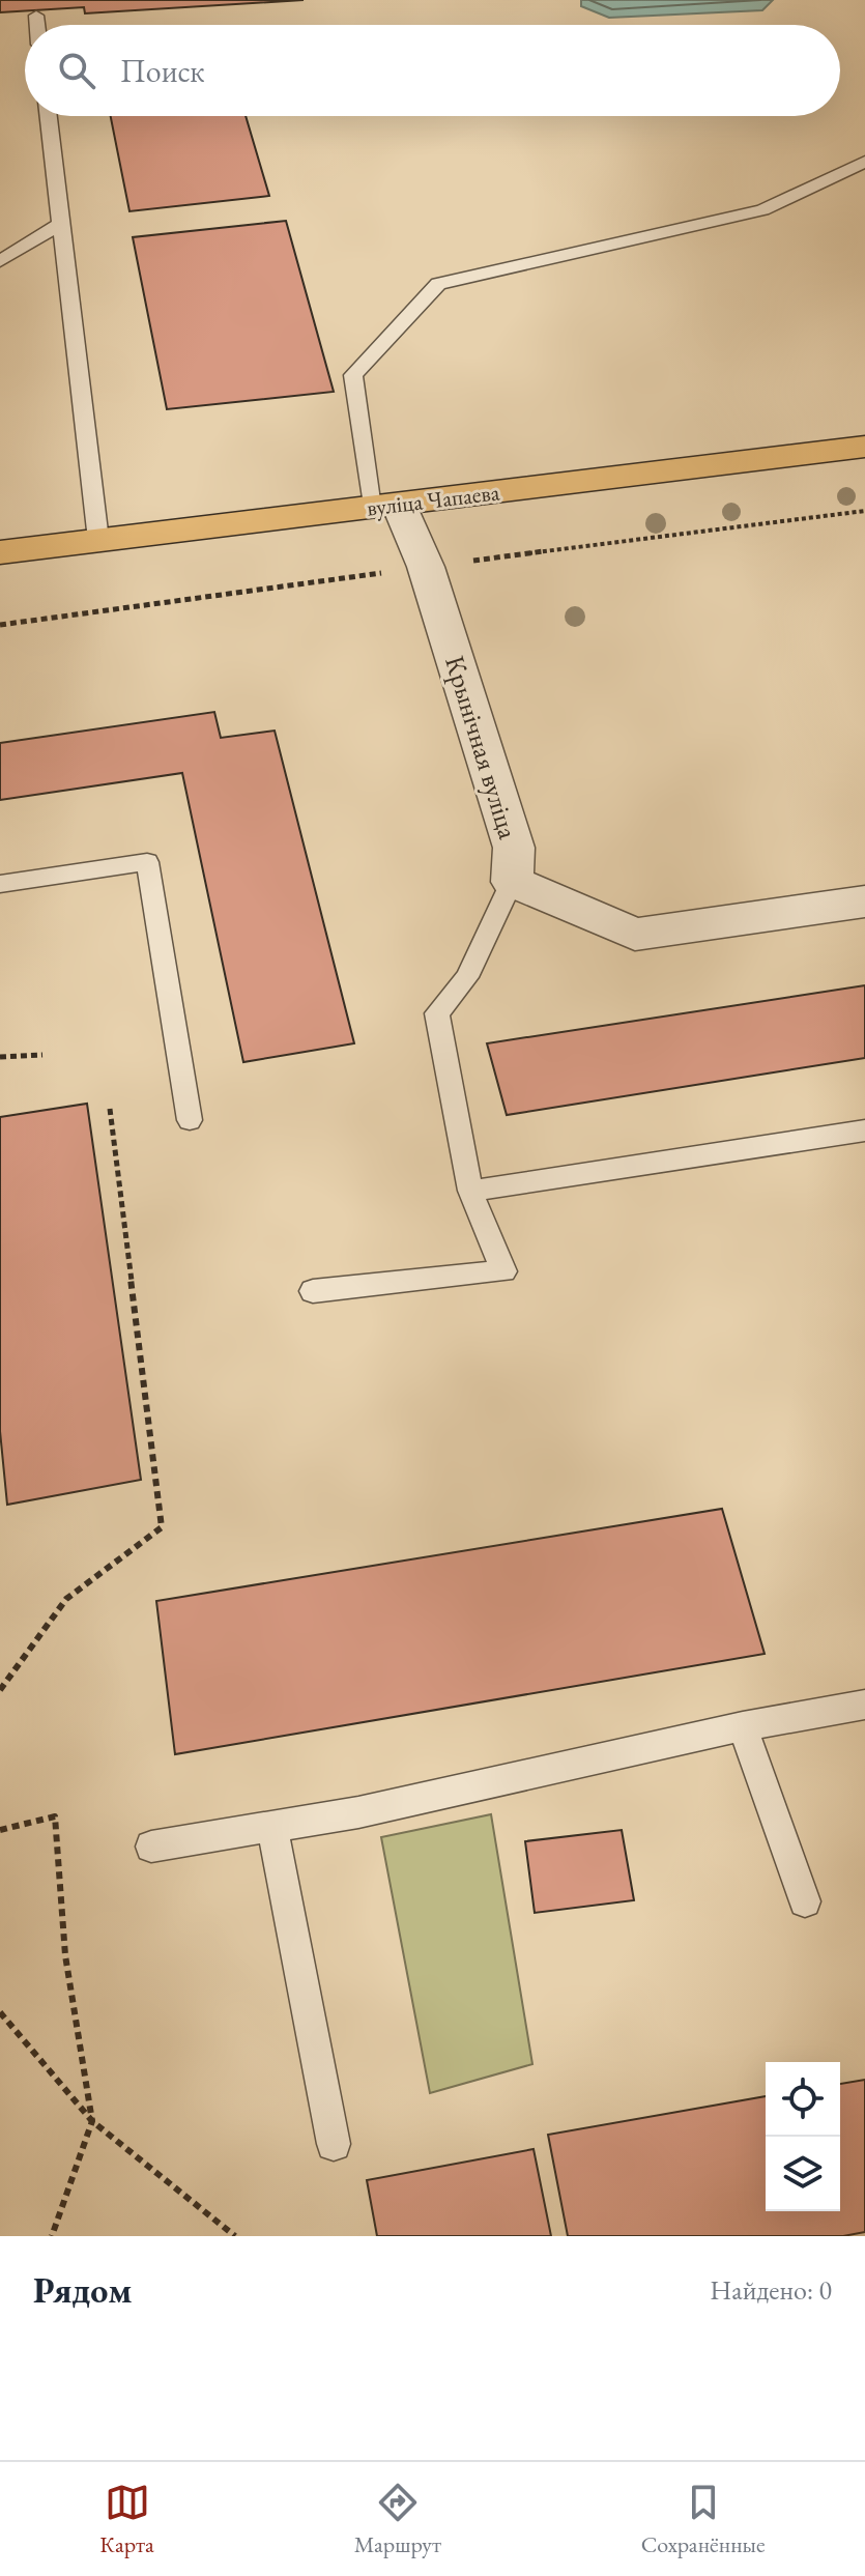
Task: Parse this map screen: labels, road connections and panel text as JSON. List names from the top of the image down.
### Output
{
  "streets": {
    "main road": ["вуліца Чапаева"],
    "street": ["Крынічная вуліца"]
  },
  "crossings": [
    ["вуліца Чапаева", "Крынічная вуліца"]
  ],
  "page": {
    "search": "Поиск",
    "heading": ["Рядом", "Найдено: 0"],
    "nav": ["Карта", "Маршрут", "Сохранённые"]
  }
}
